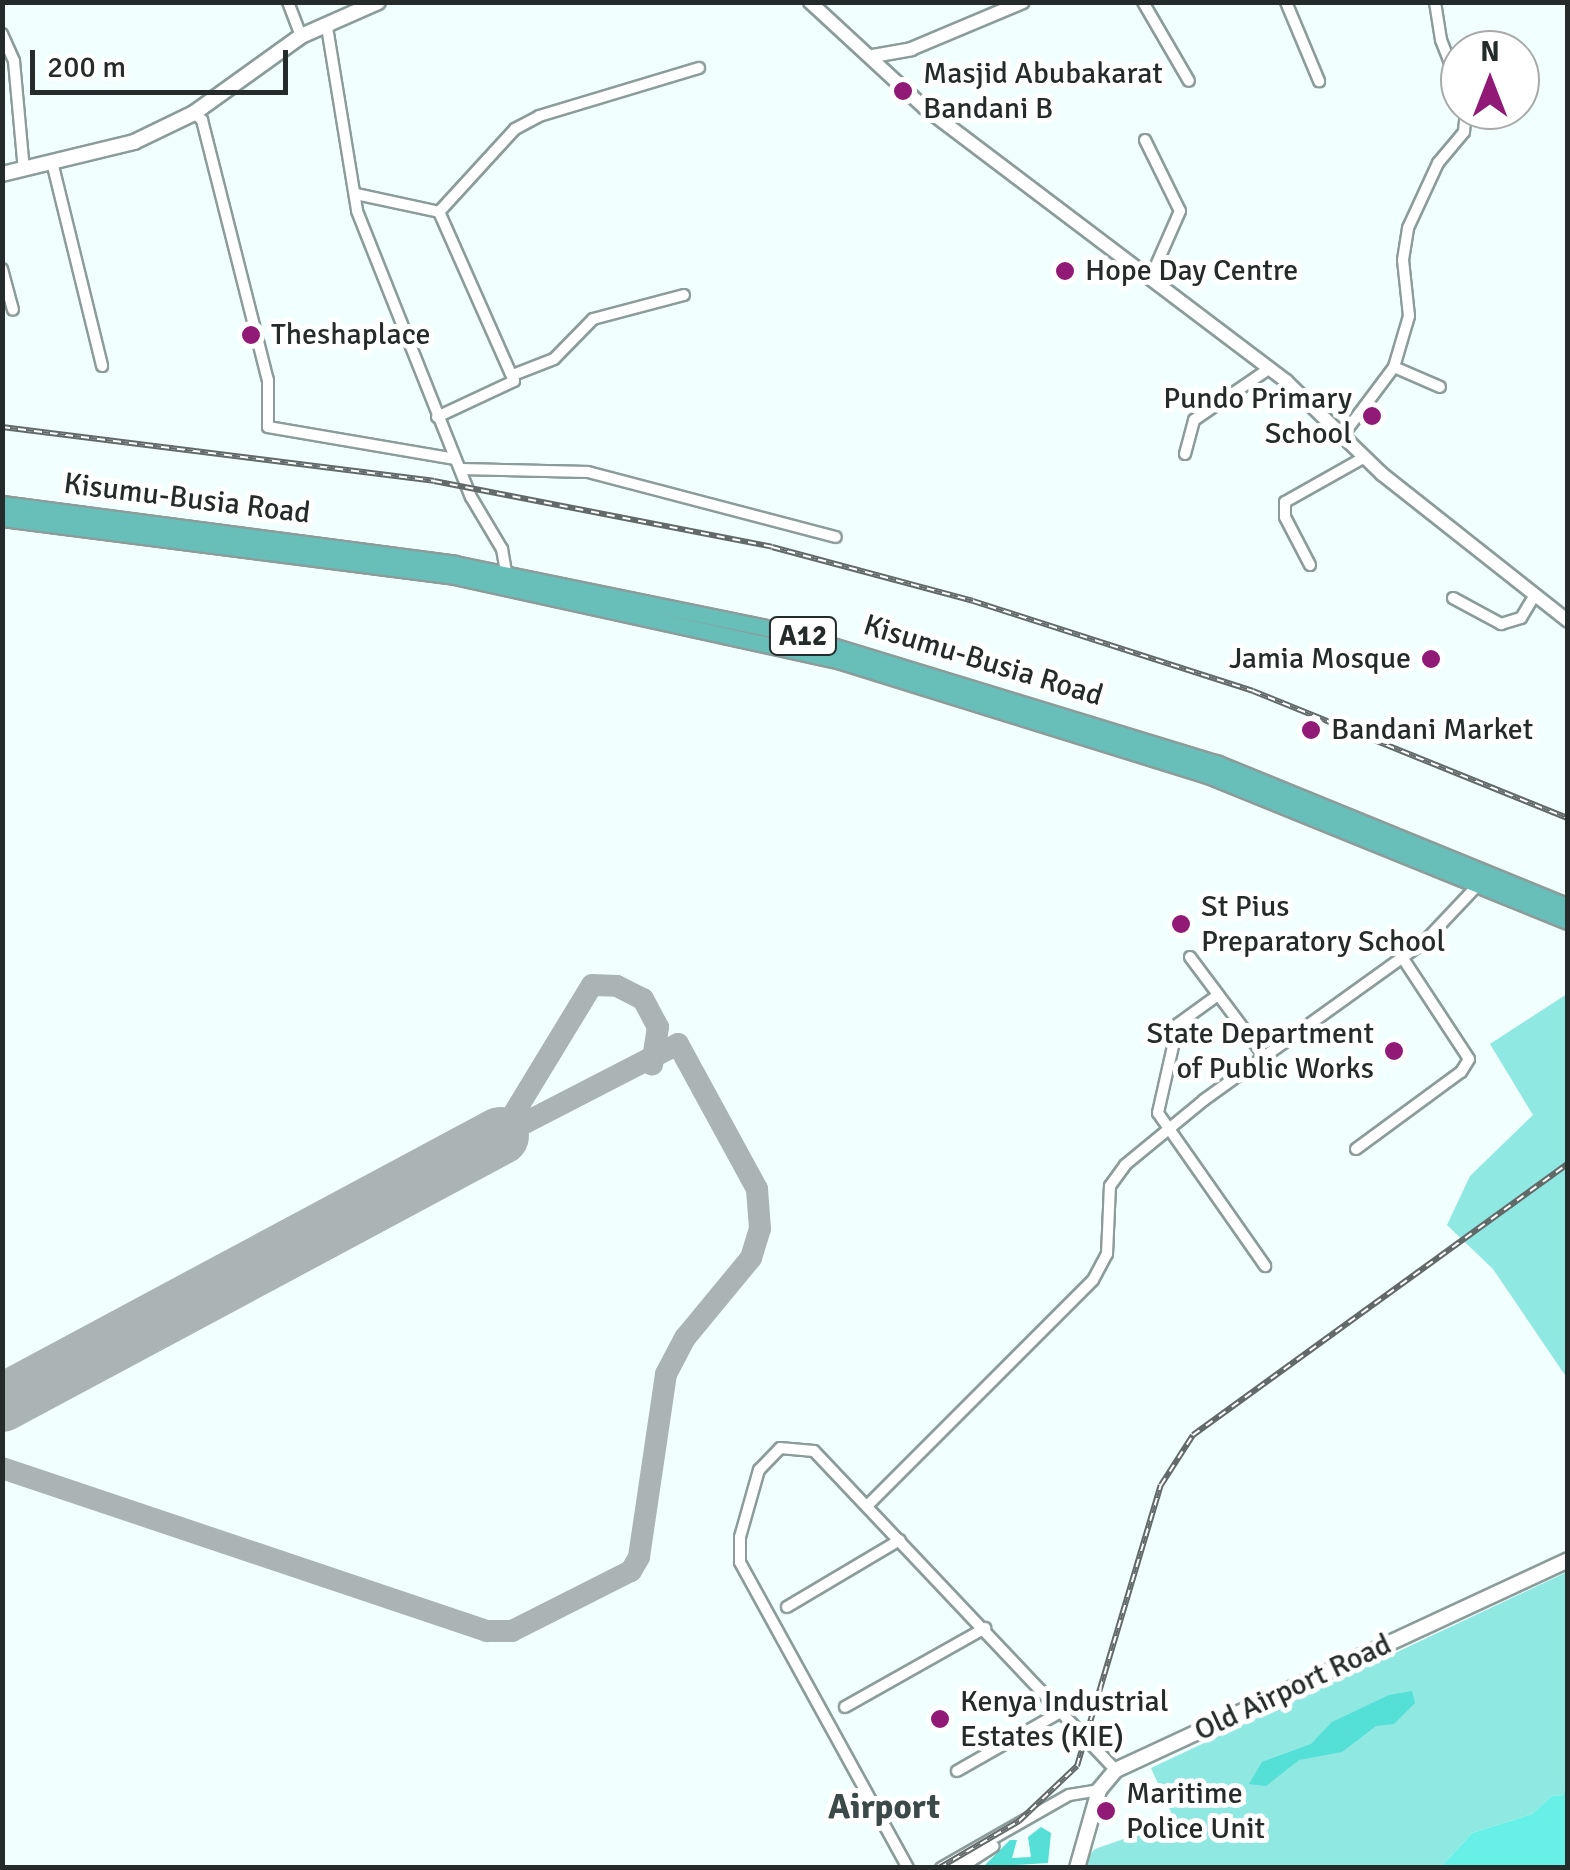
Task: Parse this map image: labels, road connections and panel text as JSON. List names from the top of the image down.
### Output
{
  "streets": {
    "highway": ["Kisumu-Busia Road", "A12"],
    "main road": ["Old Airport Road"]
  },
  "districts": ["Airport"],
  "places": [
    "Masjid Abubakarat Bandani B",
    "Hope Day Centre",
    "Theshaplace",
    "Pundo Primary School",
    "Jamia Mosque",
    "Bandani Market",
    "St Pius Preparatory School",
    "State Department of Public Works",
    "Kenya Industrial Estates (KIE)",
    "Maritime Police Unit"
  ],
  "scale_bar": "200 m",
  "north": "top"
}
